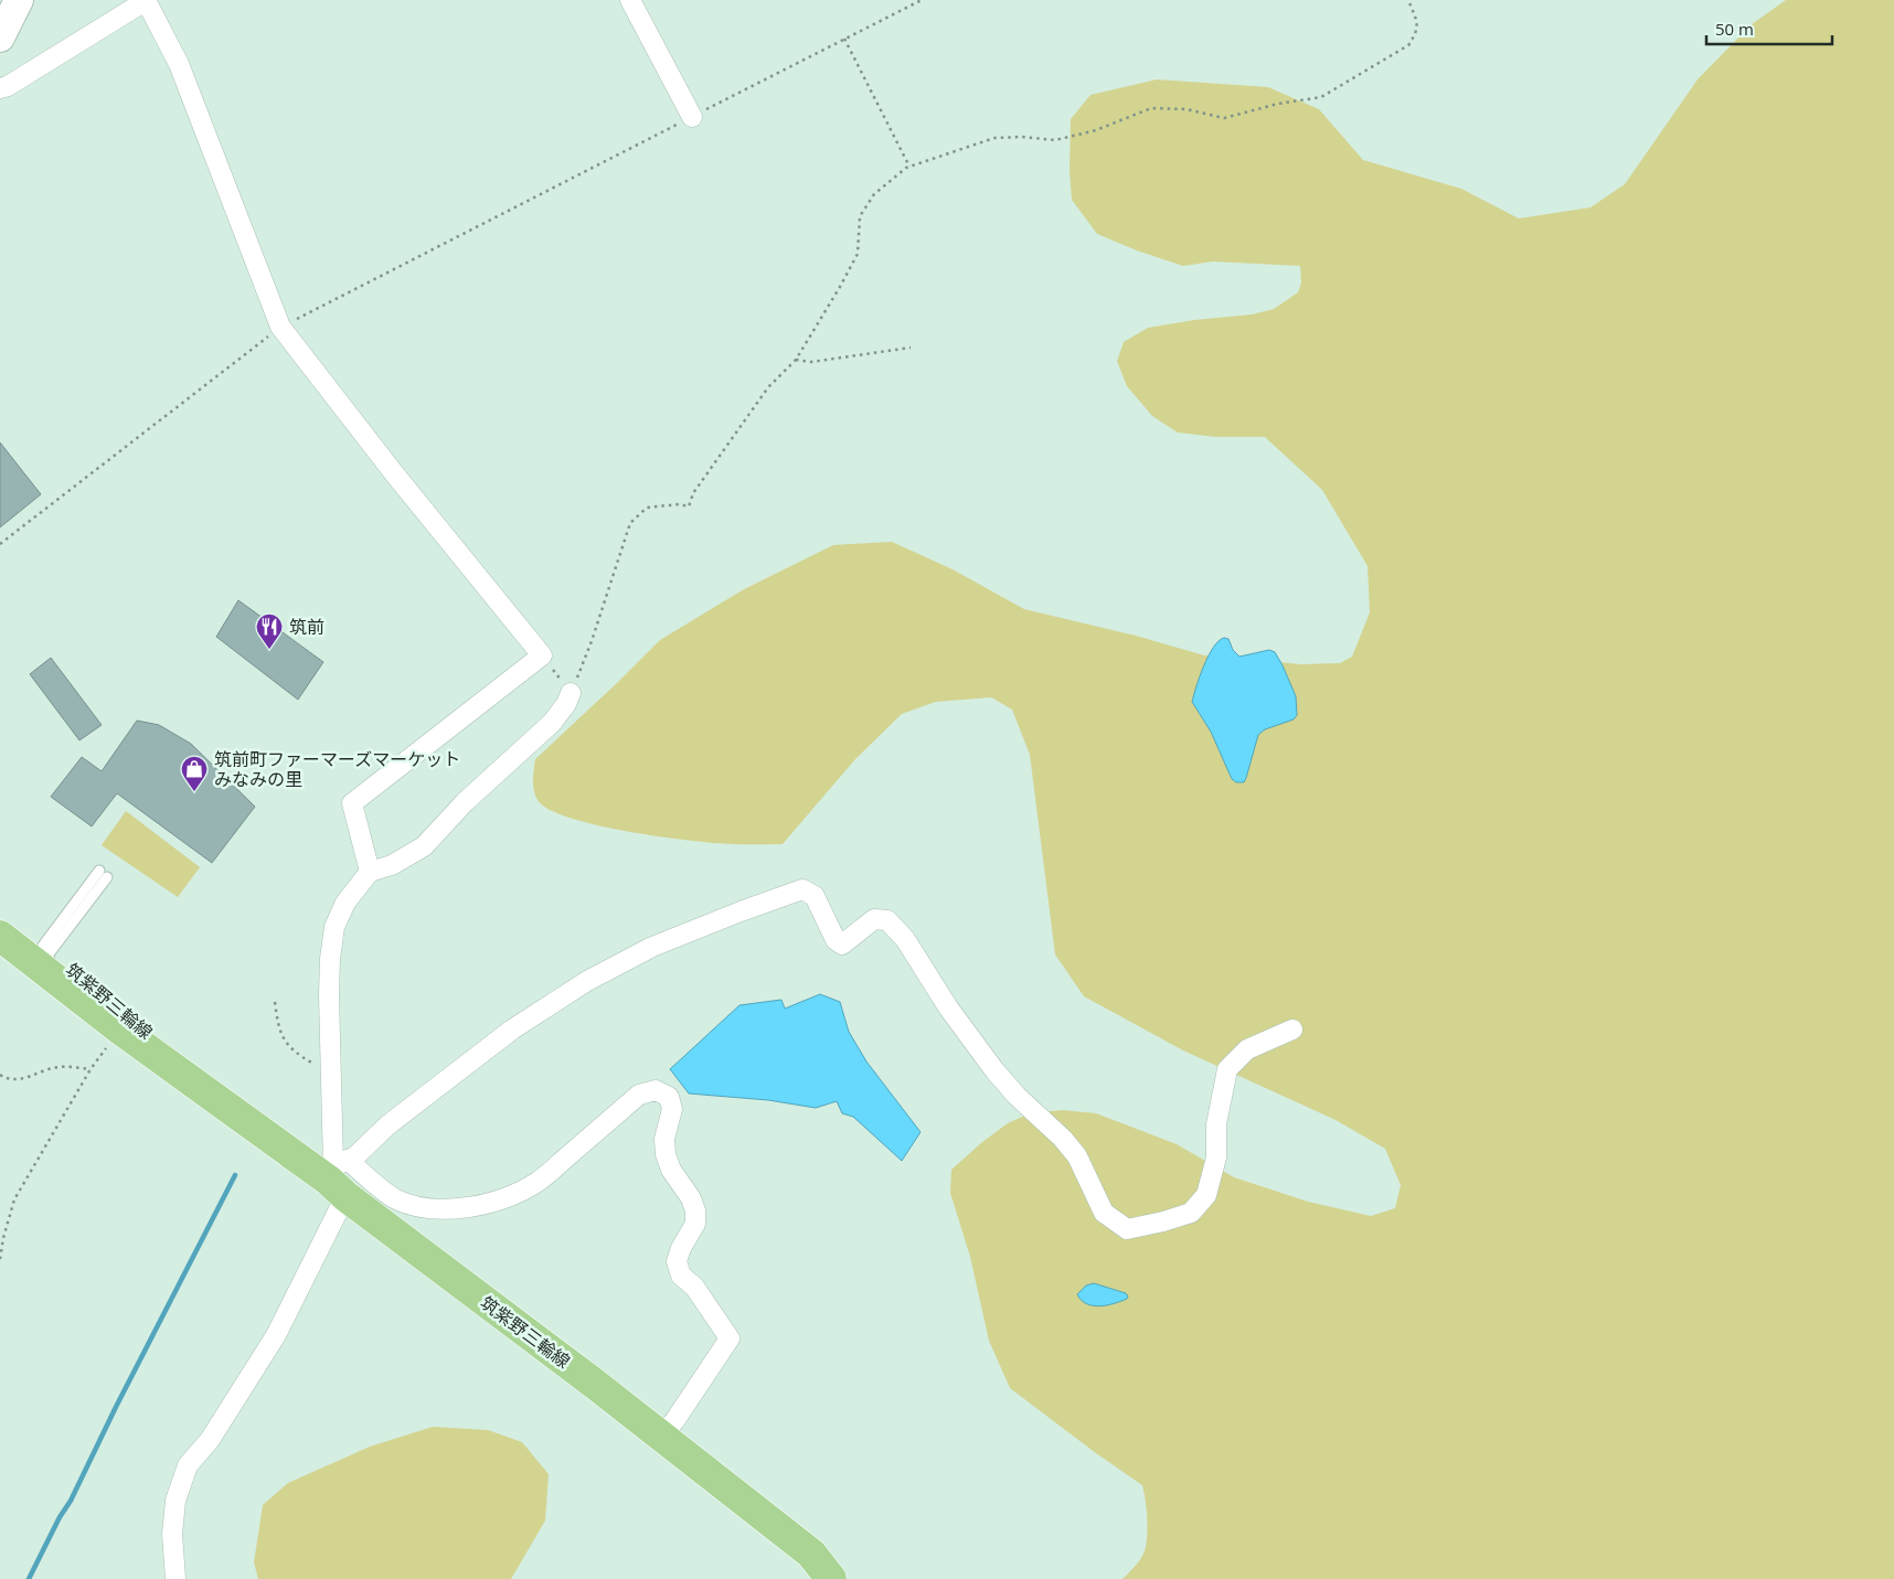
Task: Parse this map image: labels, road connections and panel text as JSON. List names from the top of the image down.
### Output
{
  "streets": {
    "main road": ["筑紫野三輪線"]
  },
  "places": {
    "restaurant": ["筑前"],
    "shop": ["筑前町ファーマーズマーケット みなみの里"]
  },
  "scale_bar": "50 m"
}
